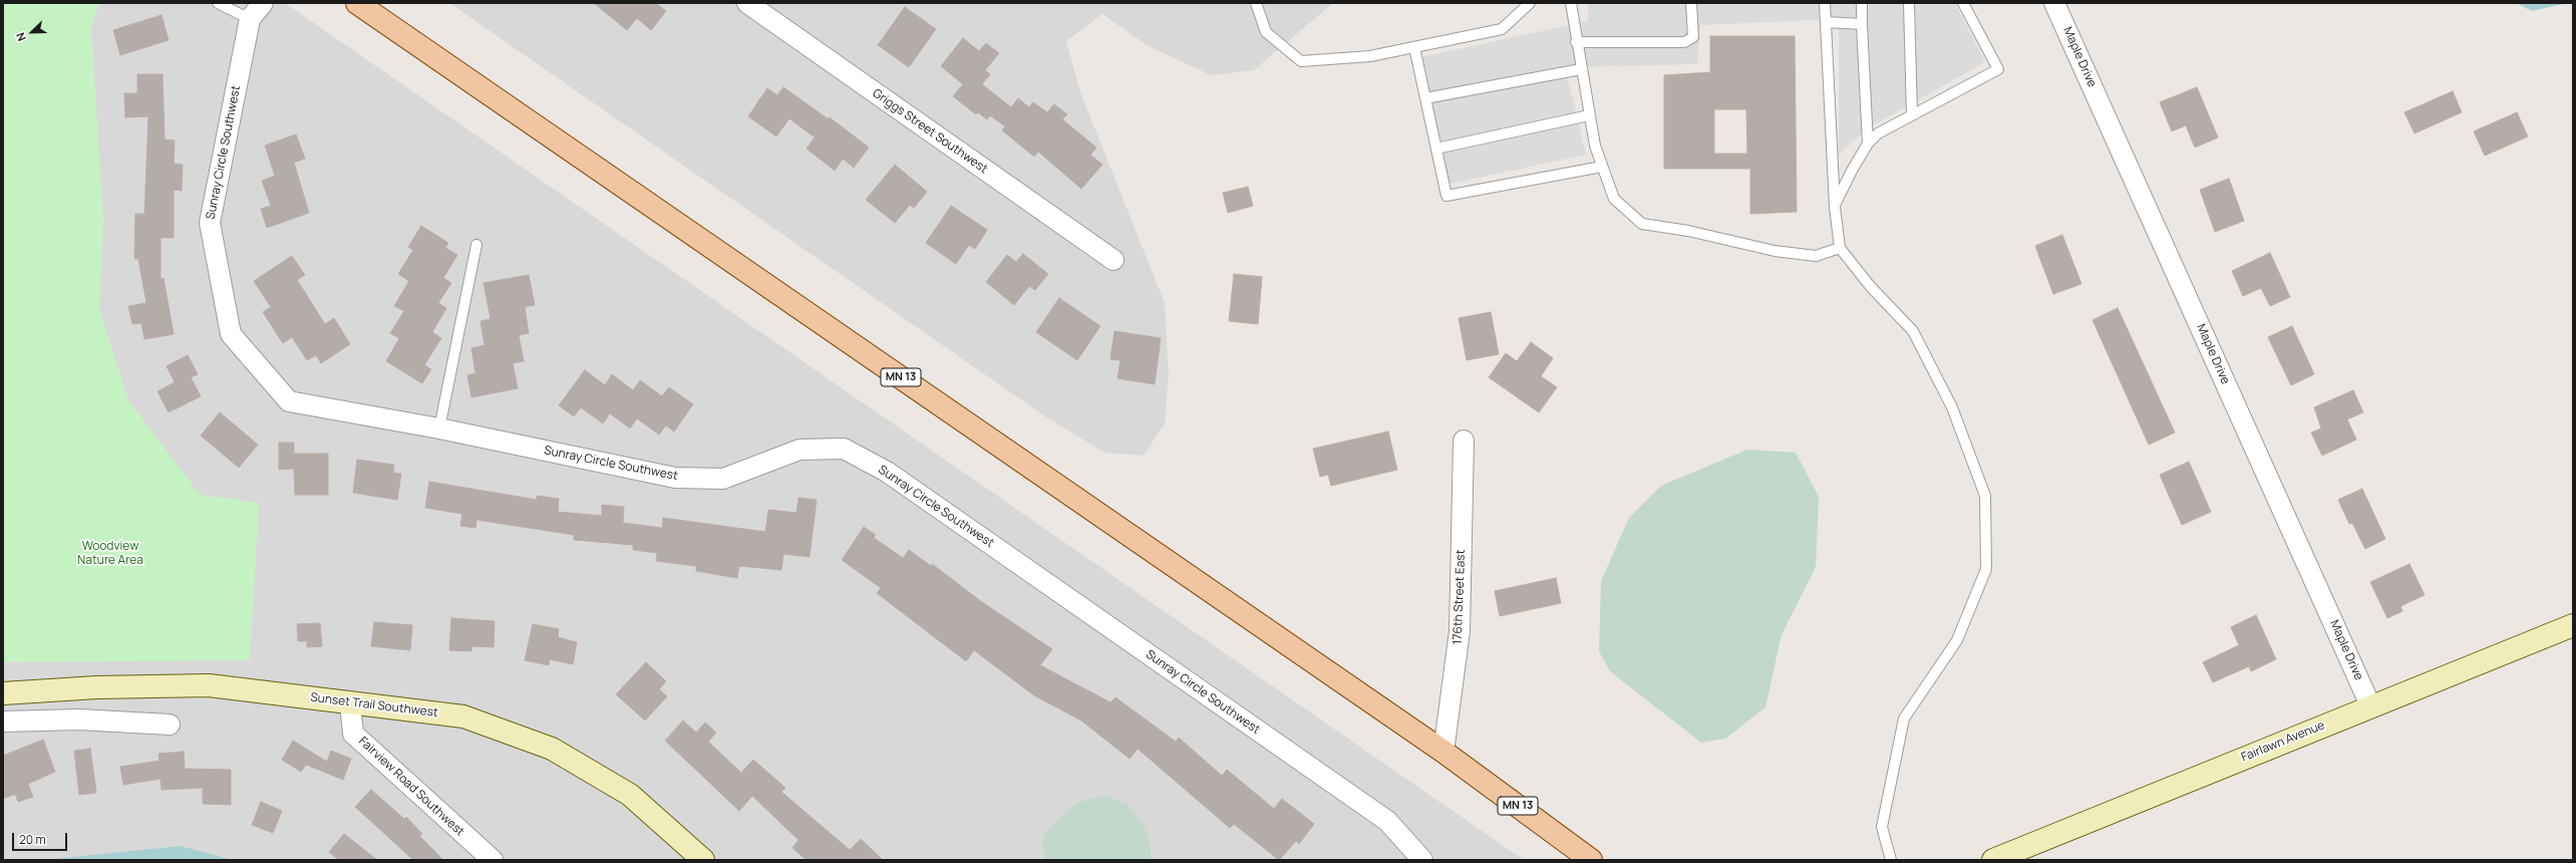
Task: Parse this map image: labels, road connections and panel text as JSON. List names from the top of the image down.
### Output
{
  "streets": {
    "main road": ["MN 13"],
    "street": [
      "Maple Drive",
      "Griggs Street Southwest",
      "Sunray Circle Southwest",
      "176th Street East",
      "Sunset Trail Southwest",
      "Fairlawn Avenue",
      "Fairview Road Southwest"
    ]
  },
  "crossings": [
    ["Maple Drive", "Fairlawn Avenue"],
    ["MN 13", "176th Street East"],
    ["Sunset Trail Southwest", "Fairview Road Southwest"]
  ],
  "parks": ["Woodview Nature Area"],
  "scale_bar": "20 m",
  "north": "bottom left"
}
